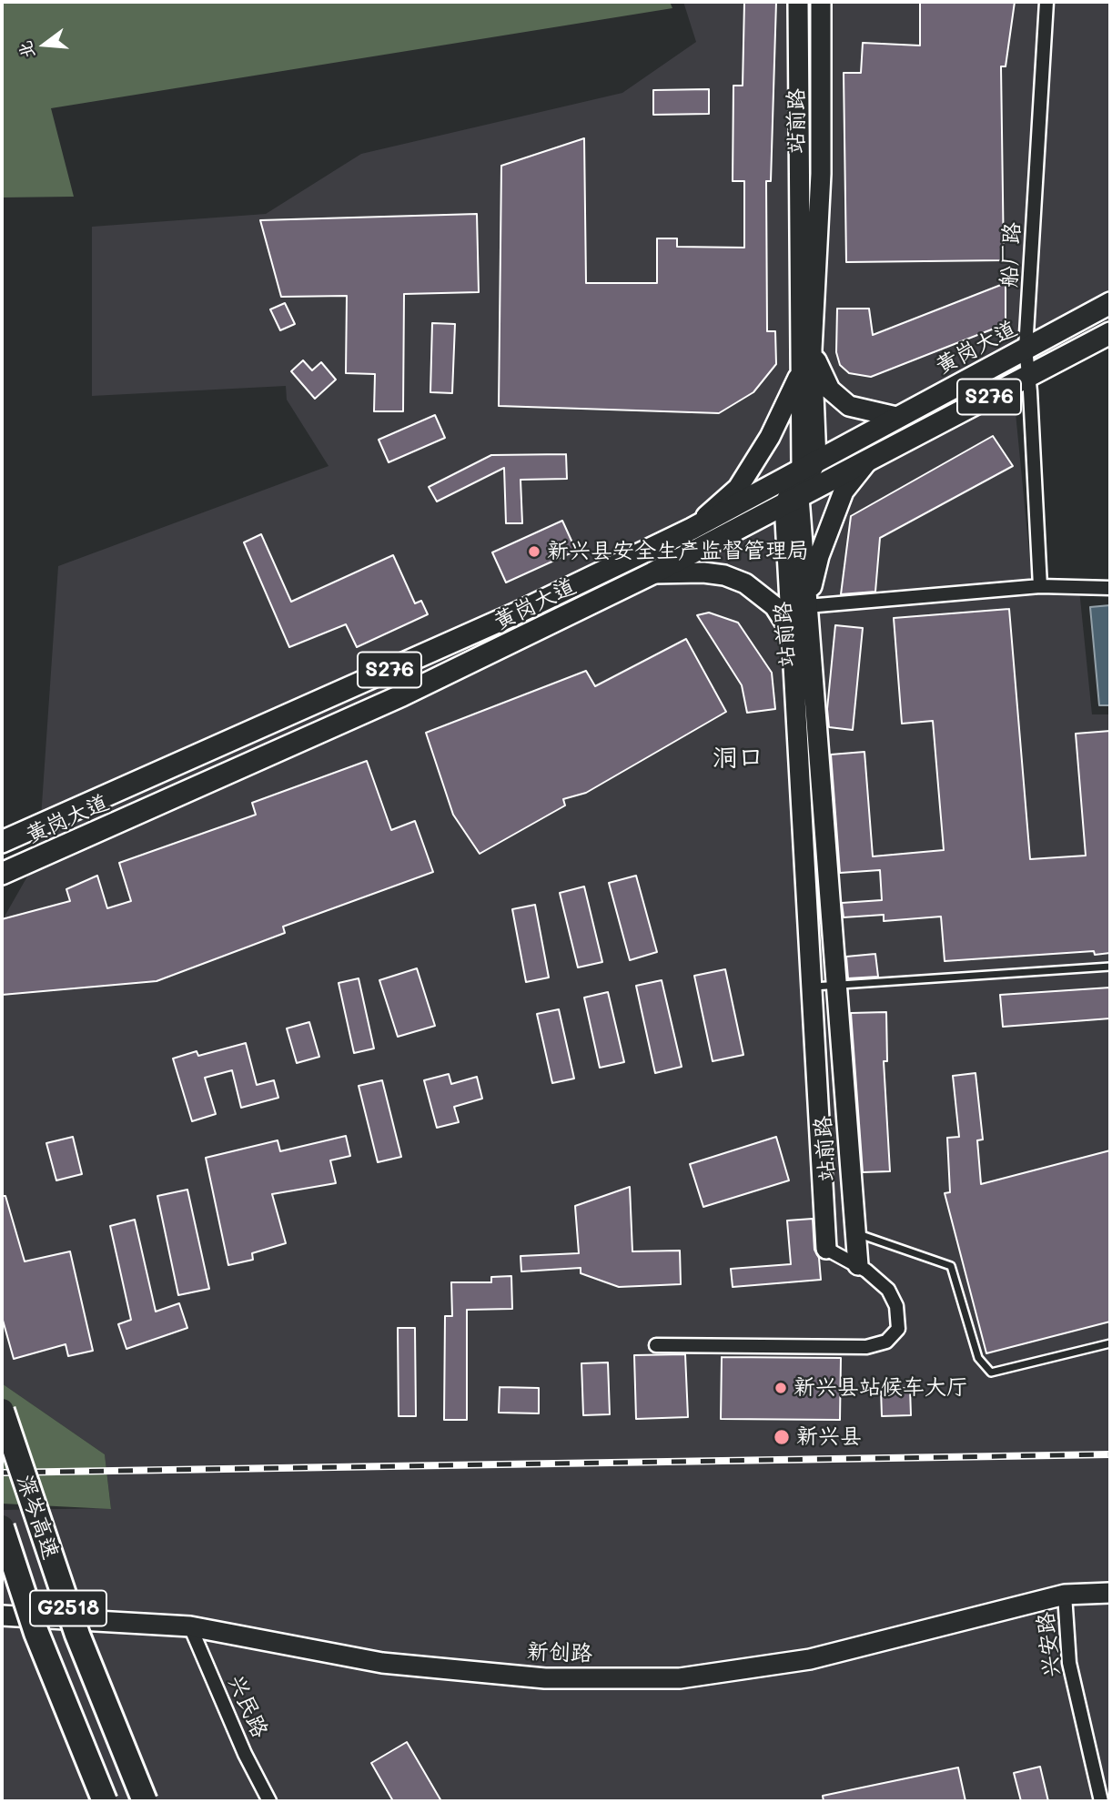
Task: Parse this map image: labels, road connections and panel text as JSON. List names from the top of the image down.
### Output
{
  "streets": {
    "highway": ["深岑高速", "G2518"],
    "main road": ["黄岗大道", "S276"],
    "street": [
      "站前路",
      "船厂路",
      "兴安路",
      "新创路",
      "兴民路"
    ]
  },
  "crossings": [
    ["站前路", "黄岗大道"],
    ["船厂路", "黄岗大道"],
    ["兴安路", "新创路"],
    ["新创路", "兴民路"]
  ],
  "districts": ["洞口"],
  "places": ["新兴县安全生产监督管理局", "新兴县站候车大厅", "新兴县"],
  "north": "left"
}
